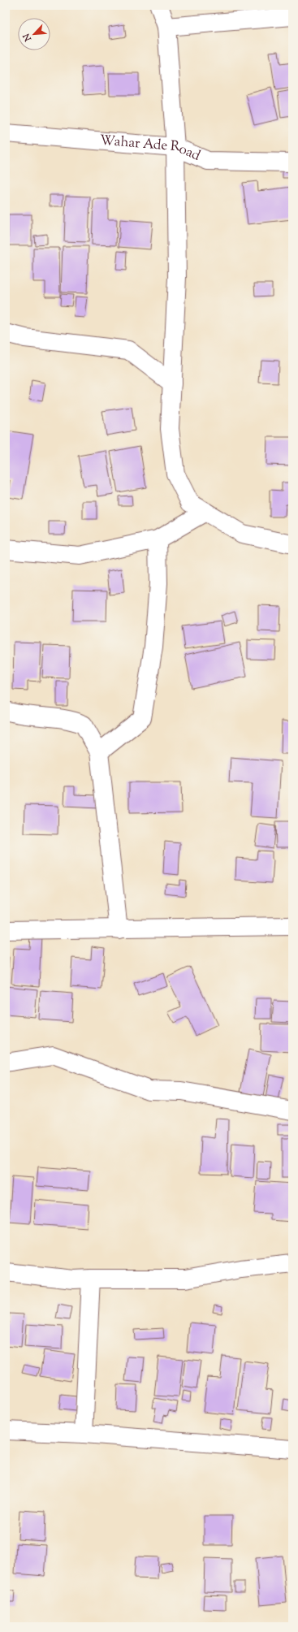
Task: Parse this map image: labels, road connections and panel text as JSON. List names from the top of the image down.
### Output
{
  "streets": {
    "street": ["Wahar Ade Road"]
  },
  "north": "bottom left"
}
